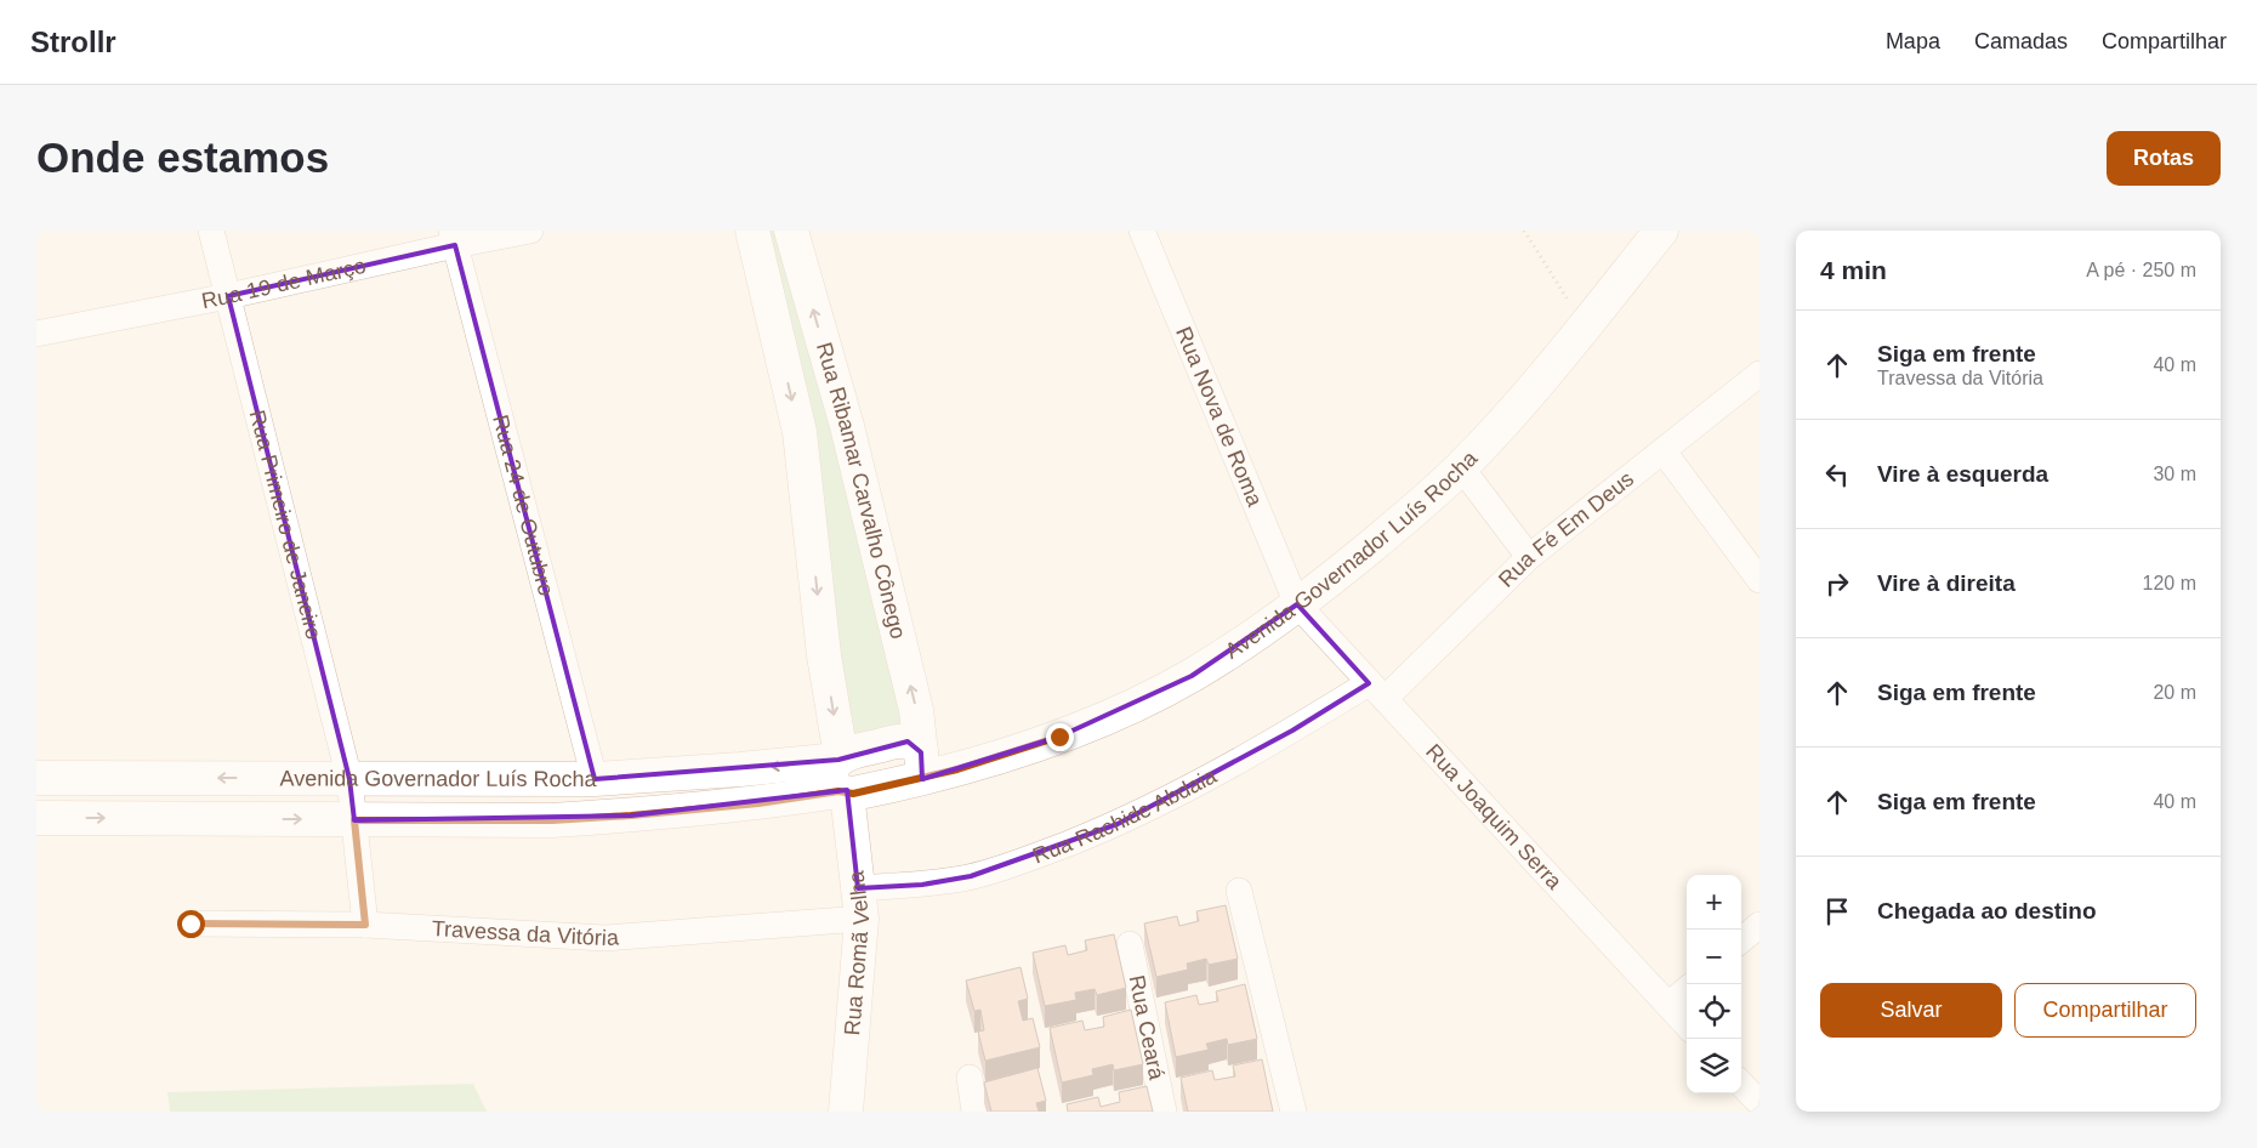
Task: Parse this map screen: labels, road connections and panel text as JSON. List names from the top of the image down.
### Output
{
  "streets": {
    "main road": ["Rua Ribamar Carvalho Cônego", "Avenida Governador Luís Rocha", "Rua Romã Velha"],
    "street": [
      "Rua 19 de Março",
      "Rua Nova de Roma",
      "Rua 24 de Outubro",
      "Rua Primeiro de Janeiro",
      "Rua Fé Em Deus",
      "Rua Rachide Abdaia",
      "Rua Joaquim Serra",
      "Travessa da Vitória",
      "Rua Ceará"
    ]
  },
  "crossings": [
    ["Rua 19 de Março", "Rua 24 de Outubro"],
    ["Rua 19 de Março", "Rua Primeiro de Janeiro"],
    ["Rua Nova de Roma", "Avenida Governador Luís Rocha"],
    ["Rua Nova de Roma", "Rua Joaquim Serra"],
    ["Rua Ribamar Carvalho Cônego", "Avenida Governador Luís Rocha"],
    ["Rua Ribamar Carvalho Cônego", "Rua Romã Velha"],
    ["Rua 24 de Outubro", "Avenida Governador Luís Rocha"],
    ["Rua Primeiro de Janeiro", "Avenida Governador Luís Rocha"],
    ["Rua Primeiro de Janeiro", "Travessa da Vitória"],
    ["Rua Fé Em Deus", "Rua Rachide Abdaia"],
    ["Rua Fé Em Deus", "Rua Joaquim Serra"],
    ["Avenida Governador Luís Rocha", "Rua Joaquim Serra"],
    ["Avenida Governador Luís Rocha", "Rua Romã Velha"],
    ["Rua Rachide Abdaia", "Rua Joaquim Serra"],
    ["Rua Rachide Abdaia", "Travessa da Vitória"],
    ["Rua Rachide Abdaia", "Rua Romã Velha"],
    ["Travessa da Vitória", "Rua Romã Velha"]
  ],
  "page": {
    "header": "Strollr",
    "nav": ["Mapa", "Camadas", "Compartilhar"],
    "buttons": [
      "Rotas",
      ["Salvar", "Compartilhar"]
    ],
    "title": "Onde estamos",
    "heading": ["4 min", "A pé · 250 m"],
    "list": [
      ["Siga em frente", "Travessa da Vitória", "40 m"],
      ["Vire à esquerda", "30 m"],
      ["Vire à direita", "120 m"],
      ["Siga em frente", "20 m"],
      ["Siga em frente", "40 m"],
      "Chegada ao destino"
    ],
    "map_buttons": ["+", "−"]
  }
}
